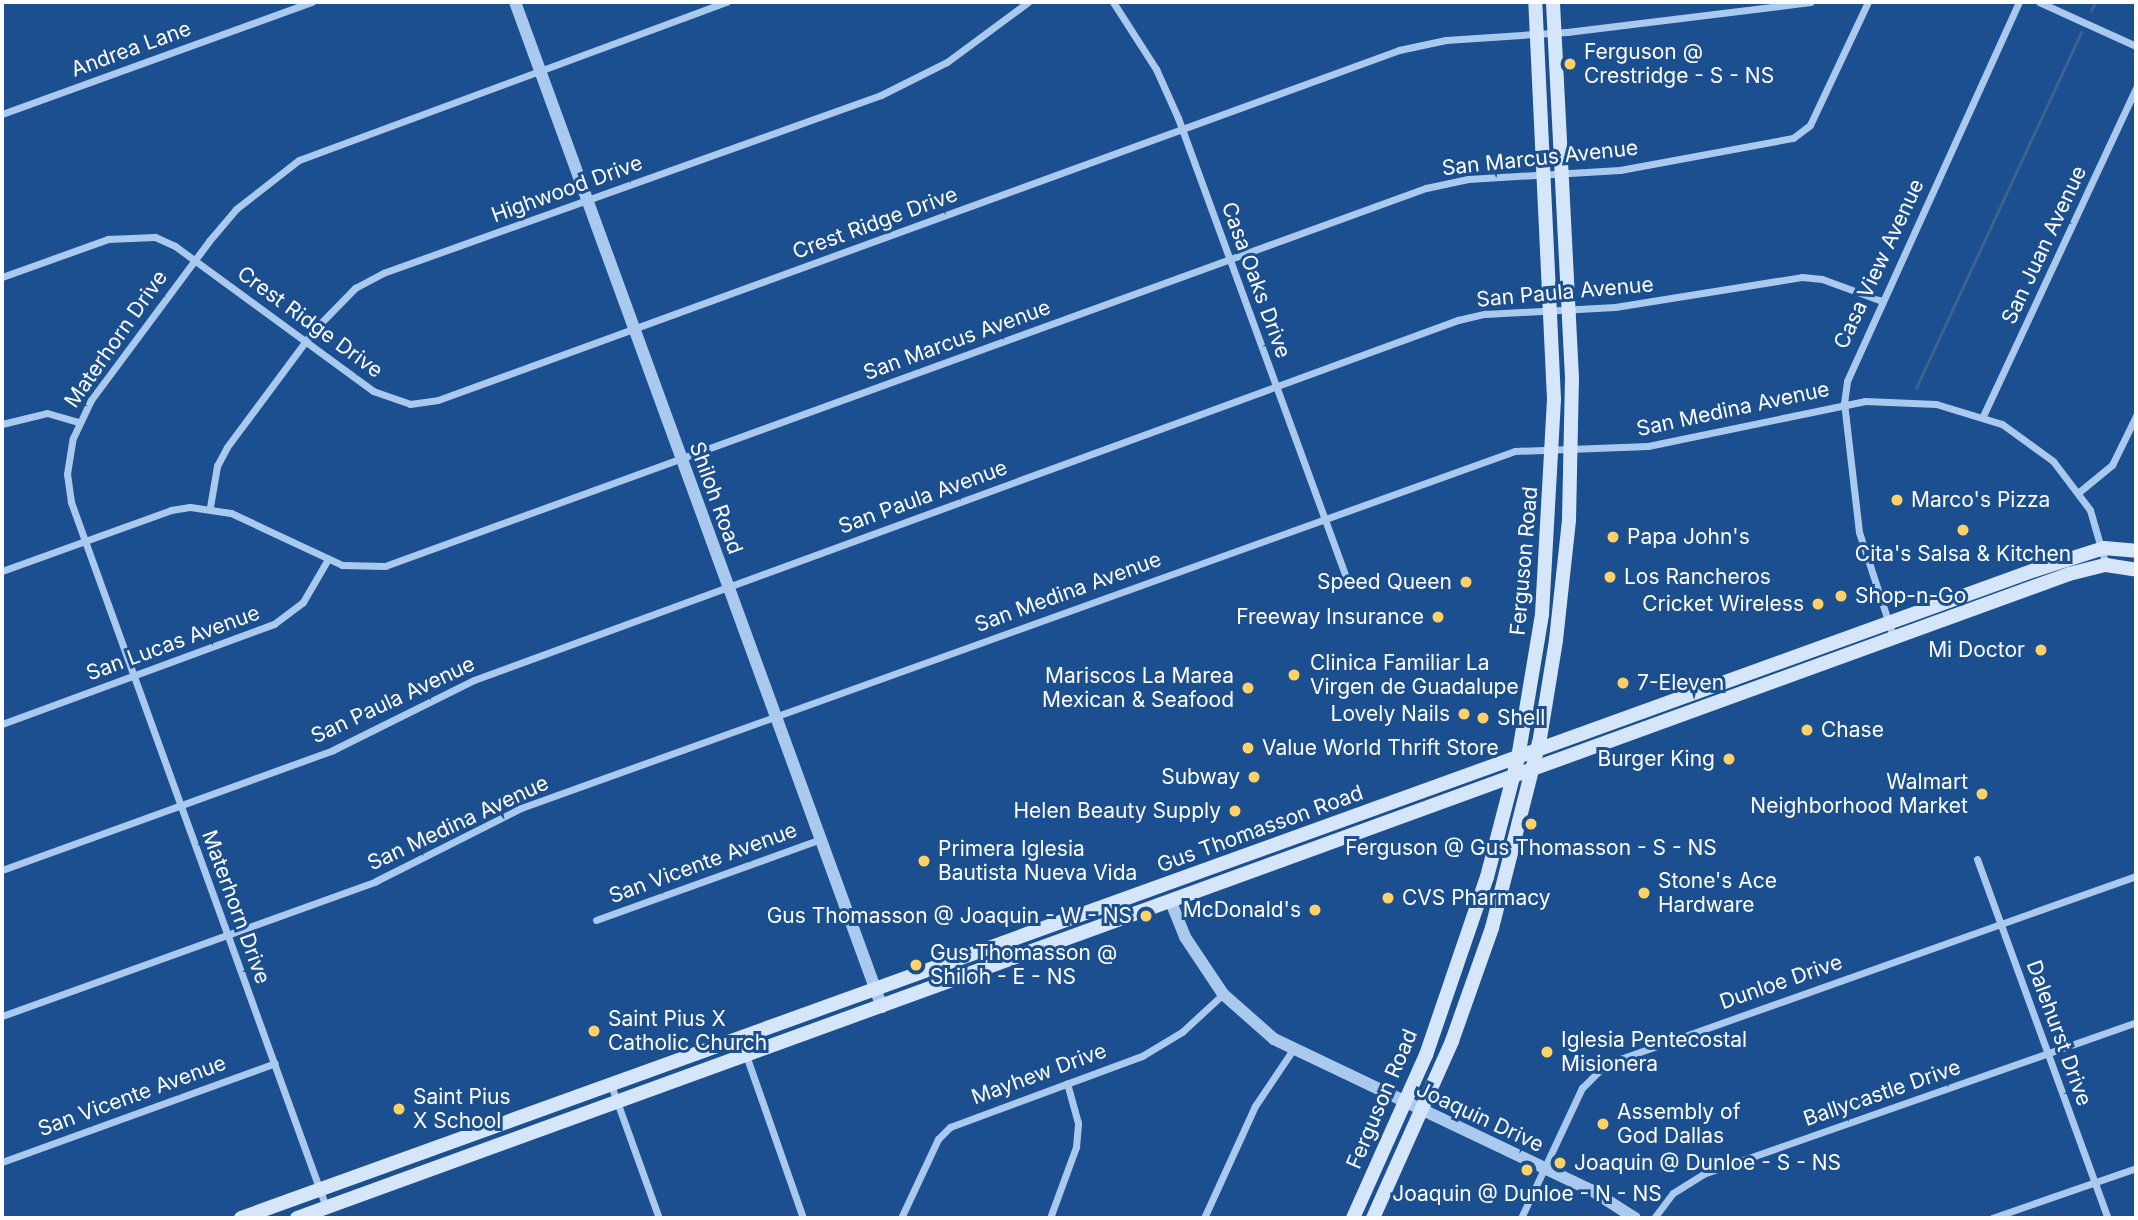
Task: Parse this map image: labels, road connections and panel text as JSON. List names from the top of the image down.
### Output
{
  "streets": {
    "main road": ["Ferguson Road", "Gus Thomasson Road"],
    "street": [
      "Andrea Lane",
      "San Marcus Avenue",
      "Highwood Drive",
      "Crest Ridge Drive",
      "San Juan Avenue",
      "Casa View Avenue",
      "Casa Oaks Drive",
      "San Paula Avenue",
      "Materhorn Drive",
      "San Medina Avenue",
      "Shiloh Road",
      "San Lucas Avenue",
      "San Vicente Avenue",
      "Dunloe Drive",
      "Dalehurst Drive",
      "Mayhew Drive",
      "Ballycastle Drive",
      "Joaquin Drive"
    ]
  },
  "crossings": [
    ["San Marcus Avenue", "Highwood Drive"],
    ["San Marcus Avenue", "Casa Oaks Drive"],
    ["San Marcus Avenue", "Materhorn Drive"],
    ["San Marcus Avenue", "Shiloh Road"],
    ["San Marcus Avenue", "Ferguson Road"],
    ["San Marcus Avenue", "San Lucas Avenue"],
    ["Highwood Drive", "Crest Ridge Drive"],
    ["Highwood Drive", "Shiloh Road"],
    ["Crest Ridge Drive", "Casa Oaks Drive"],
    ["Crest Ridge Drive", "Materhorn Drive"],
    ["Crest Ridge Drive", "Shiloh Road"],
    ["Crest Ridge Drive", "Ferguson Road"],
    ["San Juan Avenue", "San Medina Avenue"],
    ["Casa View Avenue", "San Paula Avenue"],
    ["Casa View Avenue", "San Medina Avenue"],
    ["Casa View Avenue", "Gus Thomasson Road"],
    ["Casa Oaks Drive", "San Paula Avenue"],
    ["Casa Oaks Drive", "San Medina Avenue"],
    ["San Paula Avenue", "Materhorn Drive"],
    ["San Paula Avenue", "Shiloh Road"],
    ["San Paula Avenue", "Ferguson Road"],
    ["Materhorn Drive", "San Medina Avenue"],
    ["Materhorn Drive", "Shiloh Road"],
    ["Materhorn Drive", "San Lucas Avenue"],
    ["Materhorn Drive", "Gus Thomasson Road"],
    ["Materhorn Drive", "San Vicente Avenue"],
    ["San Medina Avenue", "Shiloh Road"],
    ["San Medina Avenue", "Ferguson Road"],
    ["San Medina Avenue", "Gus Thomasson Road"],
    ["Shiloh Road", "Gus Thomasson Road"],
    ["Shiloh Road", "San Vicente Avenue"],
    ["Ferguson Road", "Gus Thomasson Road"],
    ["Ferguson Road", "Joaquin Drive"],
    ["Gus Thomasson Road", "Joaquin Drive"],
    ["Dunloe Drive", "Dalehurst Drive"],
    ["Dunloe Drive", "Joaquin Drive"],
    ["Dalehurst Drive", "Ballycastle Drive"],
    ["Mayhew Drive", "Joaquin Drive"]
  ],
  "places": [
    "Ferguson @ Crestridge - S - NS",
    "Marco's Pizza",
    "Cita's Salsa & Kitchen",
    "Papa John's",
    "Los Rancheros",
    "Speed Queen",
    "Shop-n-Go",
    "Cricket Wireless",
    "Freeway Insurance",
    "Mi Doctor",
    "Clinica Familiar La Virgen de Guadalupe",
    "7-Eleven",
    "Mariscos La Marea Mexican & Seafood",
    "Lovely Nails",
    "Shell",
    "Chase",
    "Value World Thrift Store",
    "Burger King",
    "Subway",
    "Walmart Neighborhood Market",
    "Helen Beauty Supply",
    "Ferguson @ Gus Thomasson - S - NS",
    "Primera Iglesia Bautista Nueva Vida",
    "Stone's Ace Hardware",
    "CVS Pharmacy",
    "McDonald's",
    "Gus Thomasson @ Joaquin - W - NS",
    "Gus Thomasson @ Shiloh - E - NS",
    "Saint Pius X Catholic Church",
    "Iglesia Pentecostal Misionera",
    "Saint Pius X School",
    "Assembly of God Dallas",
    "Joaquin @ Dunloe - S - NS",
    "Joaquin @ Dunloe - N - NS"
  ]
}
